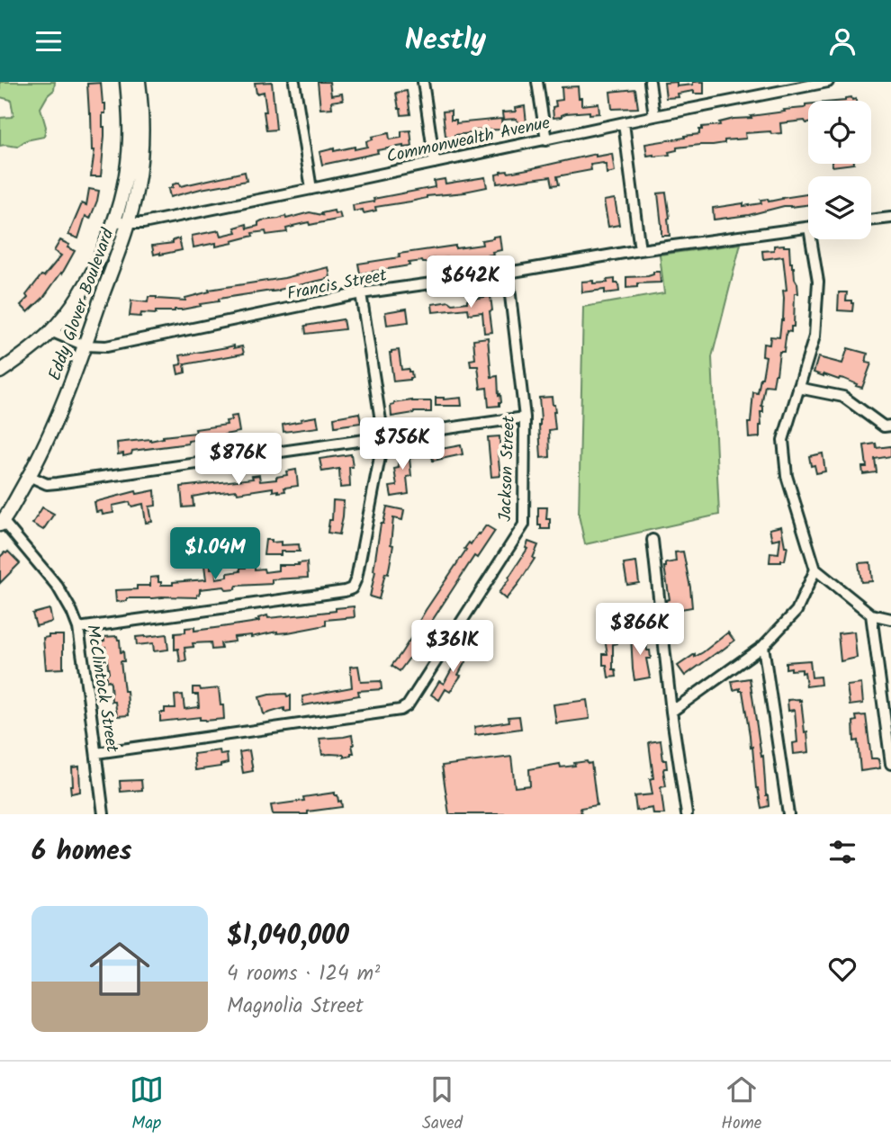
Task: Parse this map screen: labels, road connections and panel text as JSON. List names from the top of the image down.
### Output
{
  "streets": {
    "street": [
      "Commonwealth Avenue",
      "Francis Street",
      "Eddy Glover Boulevard",
      "Jackson Street",
      "McClintock Street"
    ]
  },
  "crossings": [
    ["Commonwealth Avenue", "Eddy Glover Boulevard"],
    ["Francis Street", "Eddy Glover Boulevard"],
    ["Francis Street", "Jackson Street"],
    ["Eddy Glover Boulevard", "McClintock Street"],
    ["Jackson Street", "McClintock Street"]
  ],
  "page": {
    "header": "Nestly",
    "price": [
      "$642K",
      "$756K",
      "$876K",
      "$1.04M",
      "$866K",
      "$361K"
    ],
    "heading": "6 homes",
    "list": [
      {
        "name": "$1,040,000",
        "note": "4 rooms · 124 m² · Magnolia Street"
      }
    ],
    "tabs": ["Map", "Saved", "Home"]
  }
}
